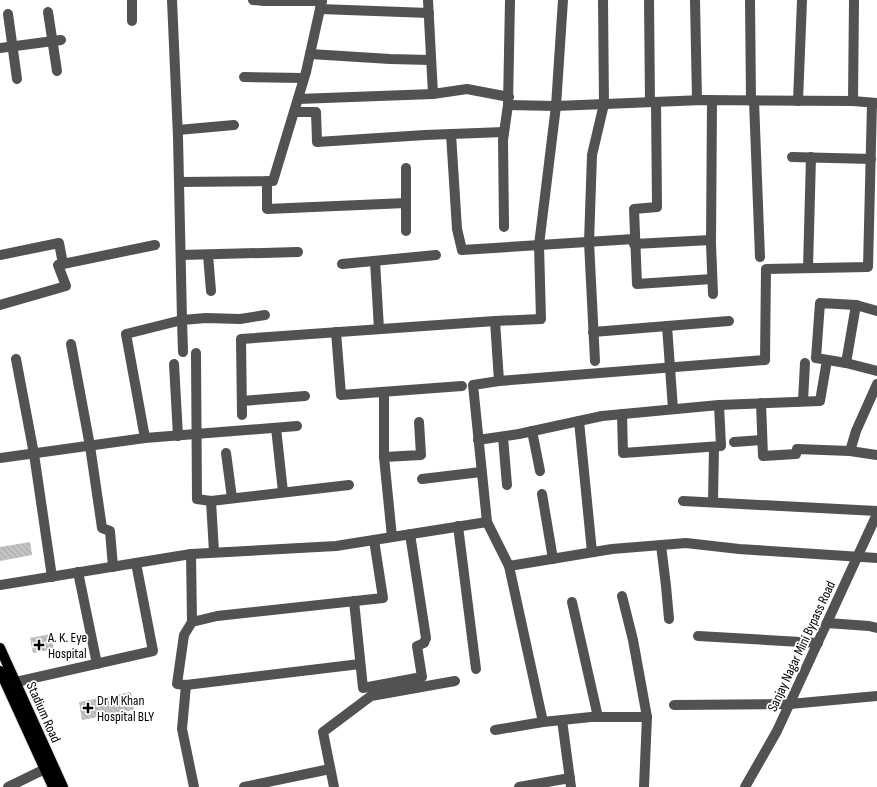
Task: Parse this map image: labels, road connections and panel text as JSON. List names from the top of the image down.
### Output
{
  "streets": {
    "main road": ["Stadium Road"],
    "street": ["Sanjay Nagar Mini Bypass Road"]
  },
  "places": {
    "health": ["A. K. Eye Hospital", "Dr M Khan Hospital BLY"]
  }
}
